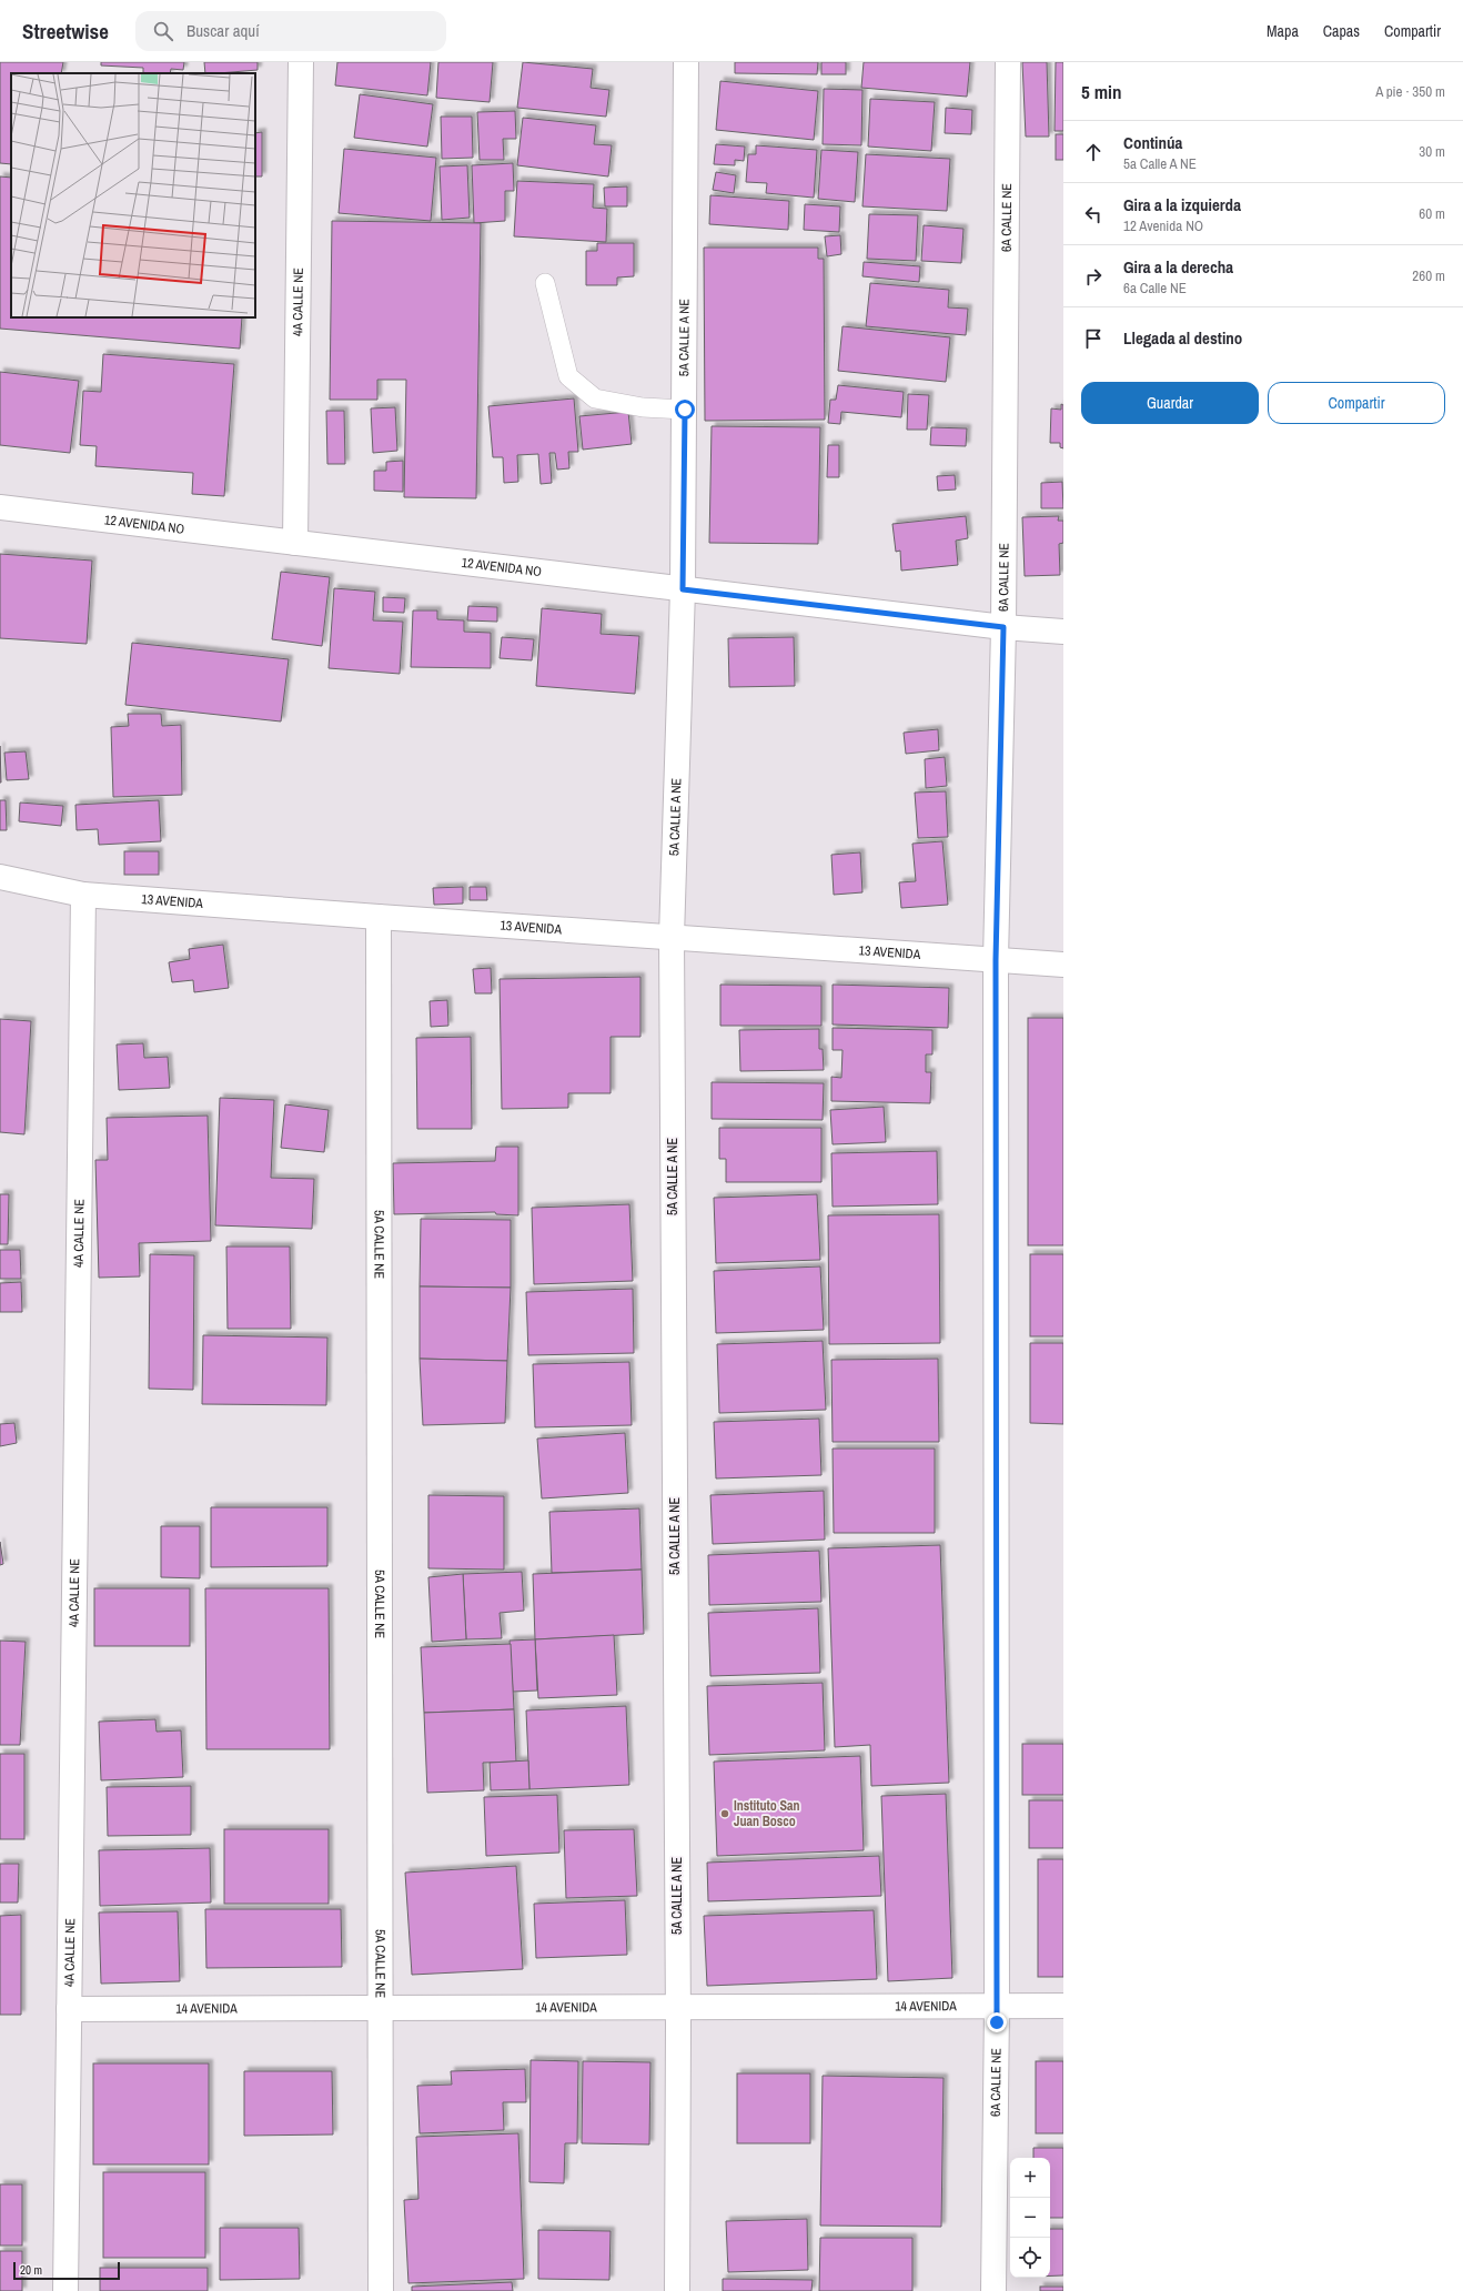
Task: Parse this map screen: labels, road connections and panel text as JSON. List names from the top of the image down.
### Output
{
  "streets": {
    "street": [
      "6A CALLE NE",
      "4A CALLE NE",
      "5A CALLE A NE",
      "12 AVENIDA NO",
      "13 AVENIDA",
      "5A CALLE NE",
      "14 AVENIDA"
    ]
  },
  "crossings": [
    ["6A CALLE NE", "12 AVENIDA NO"],
    ["6A CALLE NE", "13 AVENIDA"],
    ["6A CALLE NE", "14 AVENIDA"],
    ["4A CALLE NE", "12 AVENIDA NO"],
    ["4A CALLE NE", "13 AVENIDA"],
    ["4A CALLE NE", "14 AVENIDA"],
    ["5A CALLE A NE", "12 AVENIDA NO"],
    ["5A CALLE A NE", "13 AVENIDA"],
    ["5A CALLE A NE", "14 AVENIDA"],
    ["13 AVENIDA", "5A CALLE NE"],
    ["5A CALLE NE", "14 AVENIDA"]
  ],
  "places": ["Instituto San Juan Bosco"],
  "scale_bar": "20 m",
  "page": {
    "header": "Streetwise",
    "search": "Buscar aquí",
    "nav": ["Mapa", "Capas", "Compartir"],
    "heading": ["5 min", "A pie · 350 m"],
    "list": [
      ["Continúa", "5a Calle A NE", "30 m"],
      ["Gira a la izquierda", "12 Avenida NO", "60 m"],
      ["Gira a la derecha", "6a Calle NE", "260 m"],
      "Llegada al destino"
    ],
    "buttons": ["Guardar", "Compartir"],
    "map_buttons": ["+", "−"],
    "scale": "20 m"
  }
}
